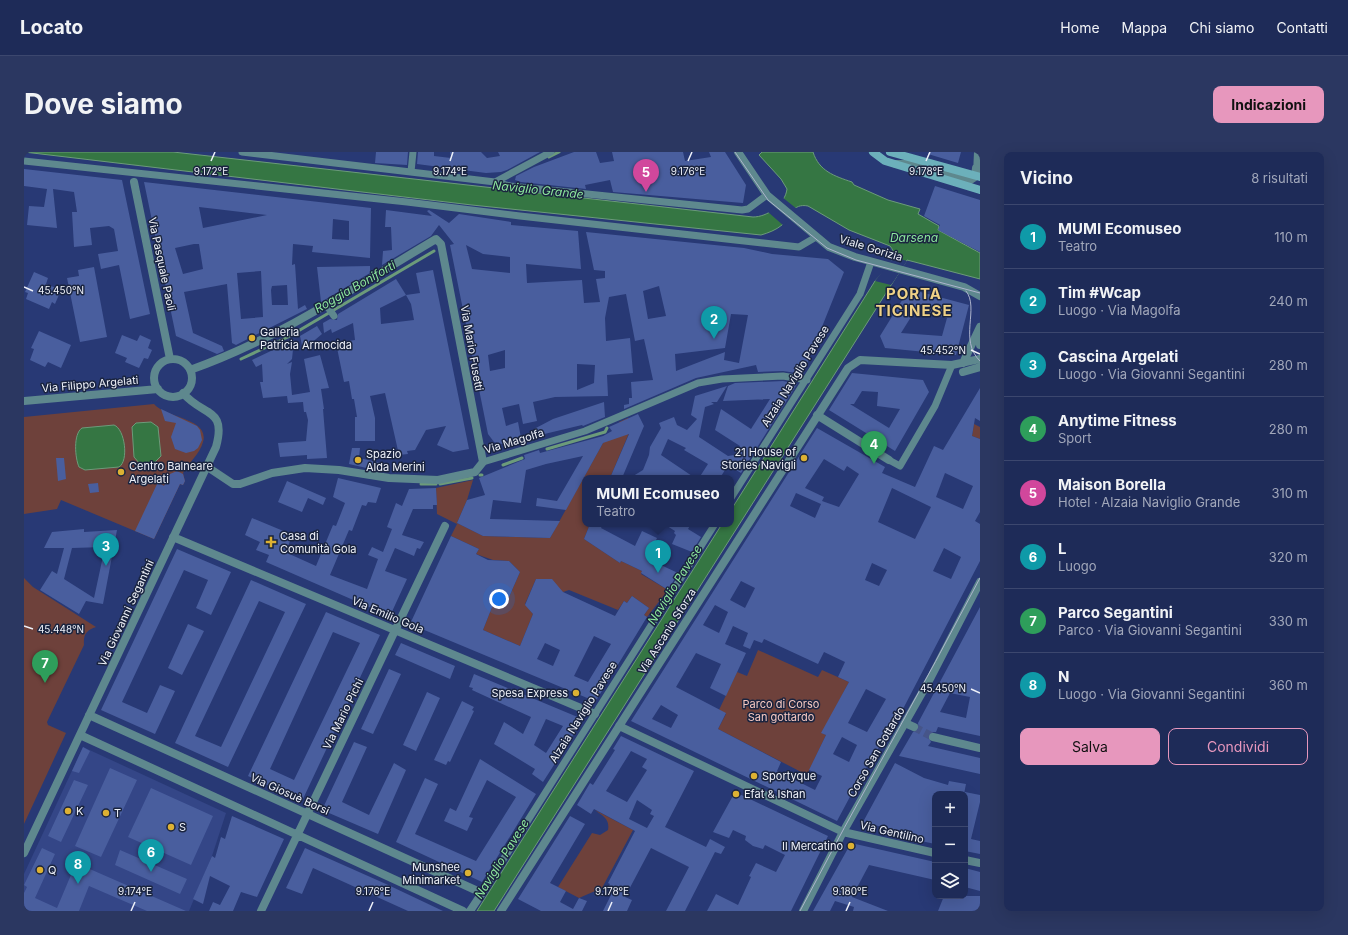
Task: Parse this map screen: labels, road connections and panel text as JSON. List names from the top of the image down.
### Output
{
  "streets": {
    "street": [
      "Viale Gorizia",
      "Via Pasquale Paoli",
      "Via Mario Fusetti",
      "Alzaia Naviglio Pavese",
      "Via Filippo Argelati",
      "Via Magolfa",
      "Via Giovanni Segantini",
      "Via Emilio Gola",
      "Via Ascanio Sforza",
      "Via Mario Pichi",
      "Corso San Gottardo",
      "Via Giosuè Borsi",
      "Via Gentilino"
    ]
  },
  "crossings": [
    ["Viale Gorizia", "Alzaia Naviglio Pavese"],
    ["Via Pasquale Paoli", "Via Mario Fusetti"],
    ["Via Pasquale Paoli", "Via Filippo Argelati"],
    ["Via Pasquale Paoli", "Via Giovanni Segantini"],
    ["Via Mario Fusetti", "Via Filippo Argelati"],
    ["Via Mario Fusetti", "Via Magolfa"],
    ["Via Mario Fusetti", "Via Giovanni Segantini"],
    ["Alzaia Naviglio Pavese", "Via Magolfa"],
    ["Alzaia Naviglio Pavese", "Via Emilio Gola"],
    ["Alzaia Naviglio Pavese", "Via Giosuè Borsi"],
    ["Via Filippo Argelati", "Via Giovanni Segantini"],
    ["Via Magolfa", "Via Giovanni Segantini"],
    ["Via Giovanni Segantini", "Via Emilio Gola"],
    ["Via Giovanni Segantini", "Via Giosuè Borsi"],
    ["Via Emilio Gola", "Via Mario Pichi"],
    ["Via Ascanio Sforza", "Via Gentilino"],
    ["Via Mario Pichi", "Via Giosuè Borsi"],
    ["Corso San Gottardo", "Via Gentilino"]
  ],
  "districts": ["PORTA TICINESE"],
  "water": [
    "Naviglio Grande",
    "Darsena",
    "Roggia Boniforti",
    "Naviglio Pavese"
  ],
  "parks": ["Parco di Corso San gottardo"],
  "places": {
    "other": [
      "Galleria Patricia Armocida",
      "21 House of Stories Navigli",
      "Spazio Alda Merini",
      "Centro Balneare Argelati",
      "Spesa Express",
      "Sportyque",
      "Efat & Ishan",
      "K",
      "T",
      "S",
      "Il Mercatino",
      "Q",
      "Munshee Minimarket"
    ],
    "health": ["Casa di Comunità Gola"]
  },
  "page": {
    "header": "Locato",
    "nav": [
      "Home",
      "Mappa",
      "Chi siamo",
      "Contatti"
    ],
    "buttons": [
      "Indicazioni",
      ["Salva", "Condividi"]
    ],
    "title": "Dove siamo",
    "heading": ["Vicino", "8 risultati"],
    "pins": [
      "5",
      "2",
      "4",
      "3",
      "1",
      "7",
      "6",
      "8"
    ],
    "list": [
      {
        "mark": "1",
        "name": "MUMI Ecomuseo",
        "note": "Teatro",
        "value": "110 m"
      },
      {
        "mark": "2",
        "name": "Tim #Wcap",
        "note": "Luogo · Via Magolfa",
        "value": "240 m"
      },
      {
        "mark": "3",
        "name": "Cascina Argelati",
        "note": "Luogo · Via Giovanni Segantini",
        "value": "280 m"
      },
      {
        "mark": "4",
        "name": "Anytime Fitness",
        "note": "Sport",
        "value": "280 m"
      },
      {
        "mark": "5",
        "name": "Maison Borella",
        "note": "Hotel · Alzaia Naviglio Grande",
        "value": "310 m"
      },
      {
        "mark": "6",
        "name": "L",
        "note": "Luogo",
        "value": "320 m"
      },
      {
        "mark": "7",
        "name": "Parco Segantini",
        "note": "Parco · Via Giovanni Segantini",
        "value": "330 m"
      },
      {
        "mark": "8",
        "name": "N",
        "note": "Luogo · Via Giovanni Segantini",
        "value": "360 m"
      }
    ],
    "popup": ["MUMI Ecomuseo", "Teatro"],
    "map_buttons": ["+", "−"]
  },
  "coordinates": [
    "9.172°E",
    "9.174°E",
    "9.176°E",
    "9.178°E",
    "45.450°N",
    "45.452°N",
    "45.448°N",
    "9.180°E"
  ]
}
